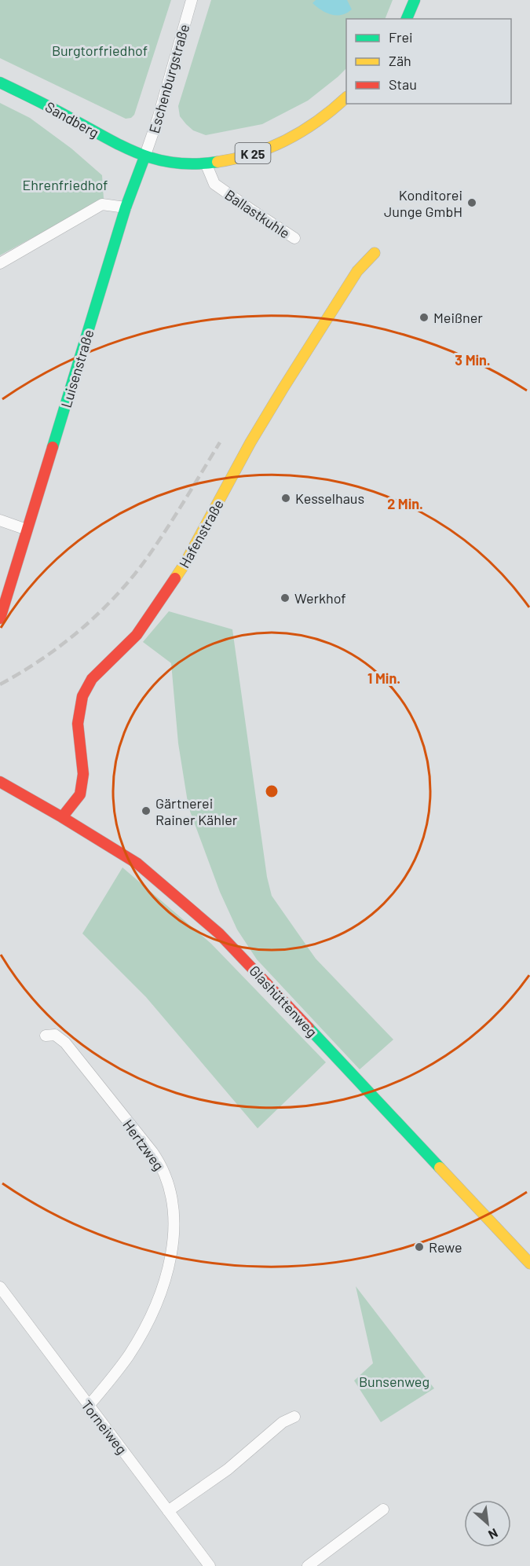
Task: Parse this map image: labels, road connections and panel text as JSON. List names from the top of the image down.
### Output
{
  "streets": {
    "street": [
      "Eschenburgstraße",
      "Sandberg",
      "K 25",
      "Ballastkuhle",
      "Luisenstraße",
      "Hafenstraße",
      "Glashüttenweg",
      "Hertzweg",
      "Torneiweg"
    ]
  },
  "crossings": [
    ["Eschenburgstraße", "Sandberg"],
    ["Eschenburgstraße", "K 25"],
    ["Eschenburgstraße", "Luisenstraße"],
    ["Sandberg", "K 25"],
    ["Sandberg", "Luisenstraße"],
    ["K 25", "Ballastkuhle"],
    ["K 25", "Luisenstraße"],
    ["Hafenstraße", "Glashüttenweg"],
    ["Hertzweg", "Torneiweg"]
  ],
  "parks": ["Burgtorfriedhof", "Ehrenfriedhof", "Bunsenweg"],
  "places": [
    "Konditorei Junge GmbH",
    "Meißner",
    "Kesselhaus",
    "Werkhof",
    "Gärtnerei Rainer Kähler",
    "Rewe"
  ],
  "legend": ["Frei", "Zäh", "Stau"],
  "north": "bottom right",
  "rings": ["3 Min.", "2 Min.", "1 Min."]
}
